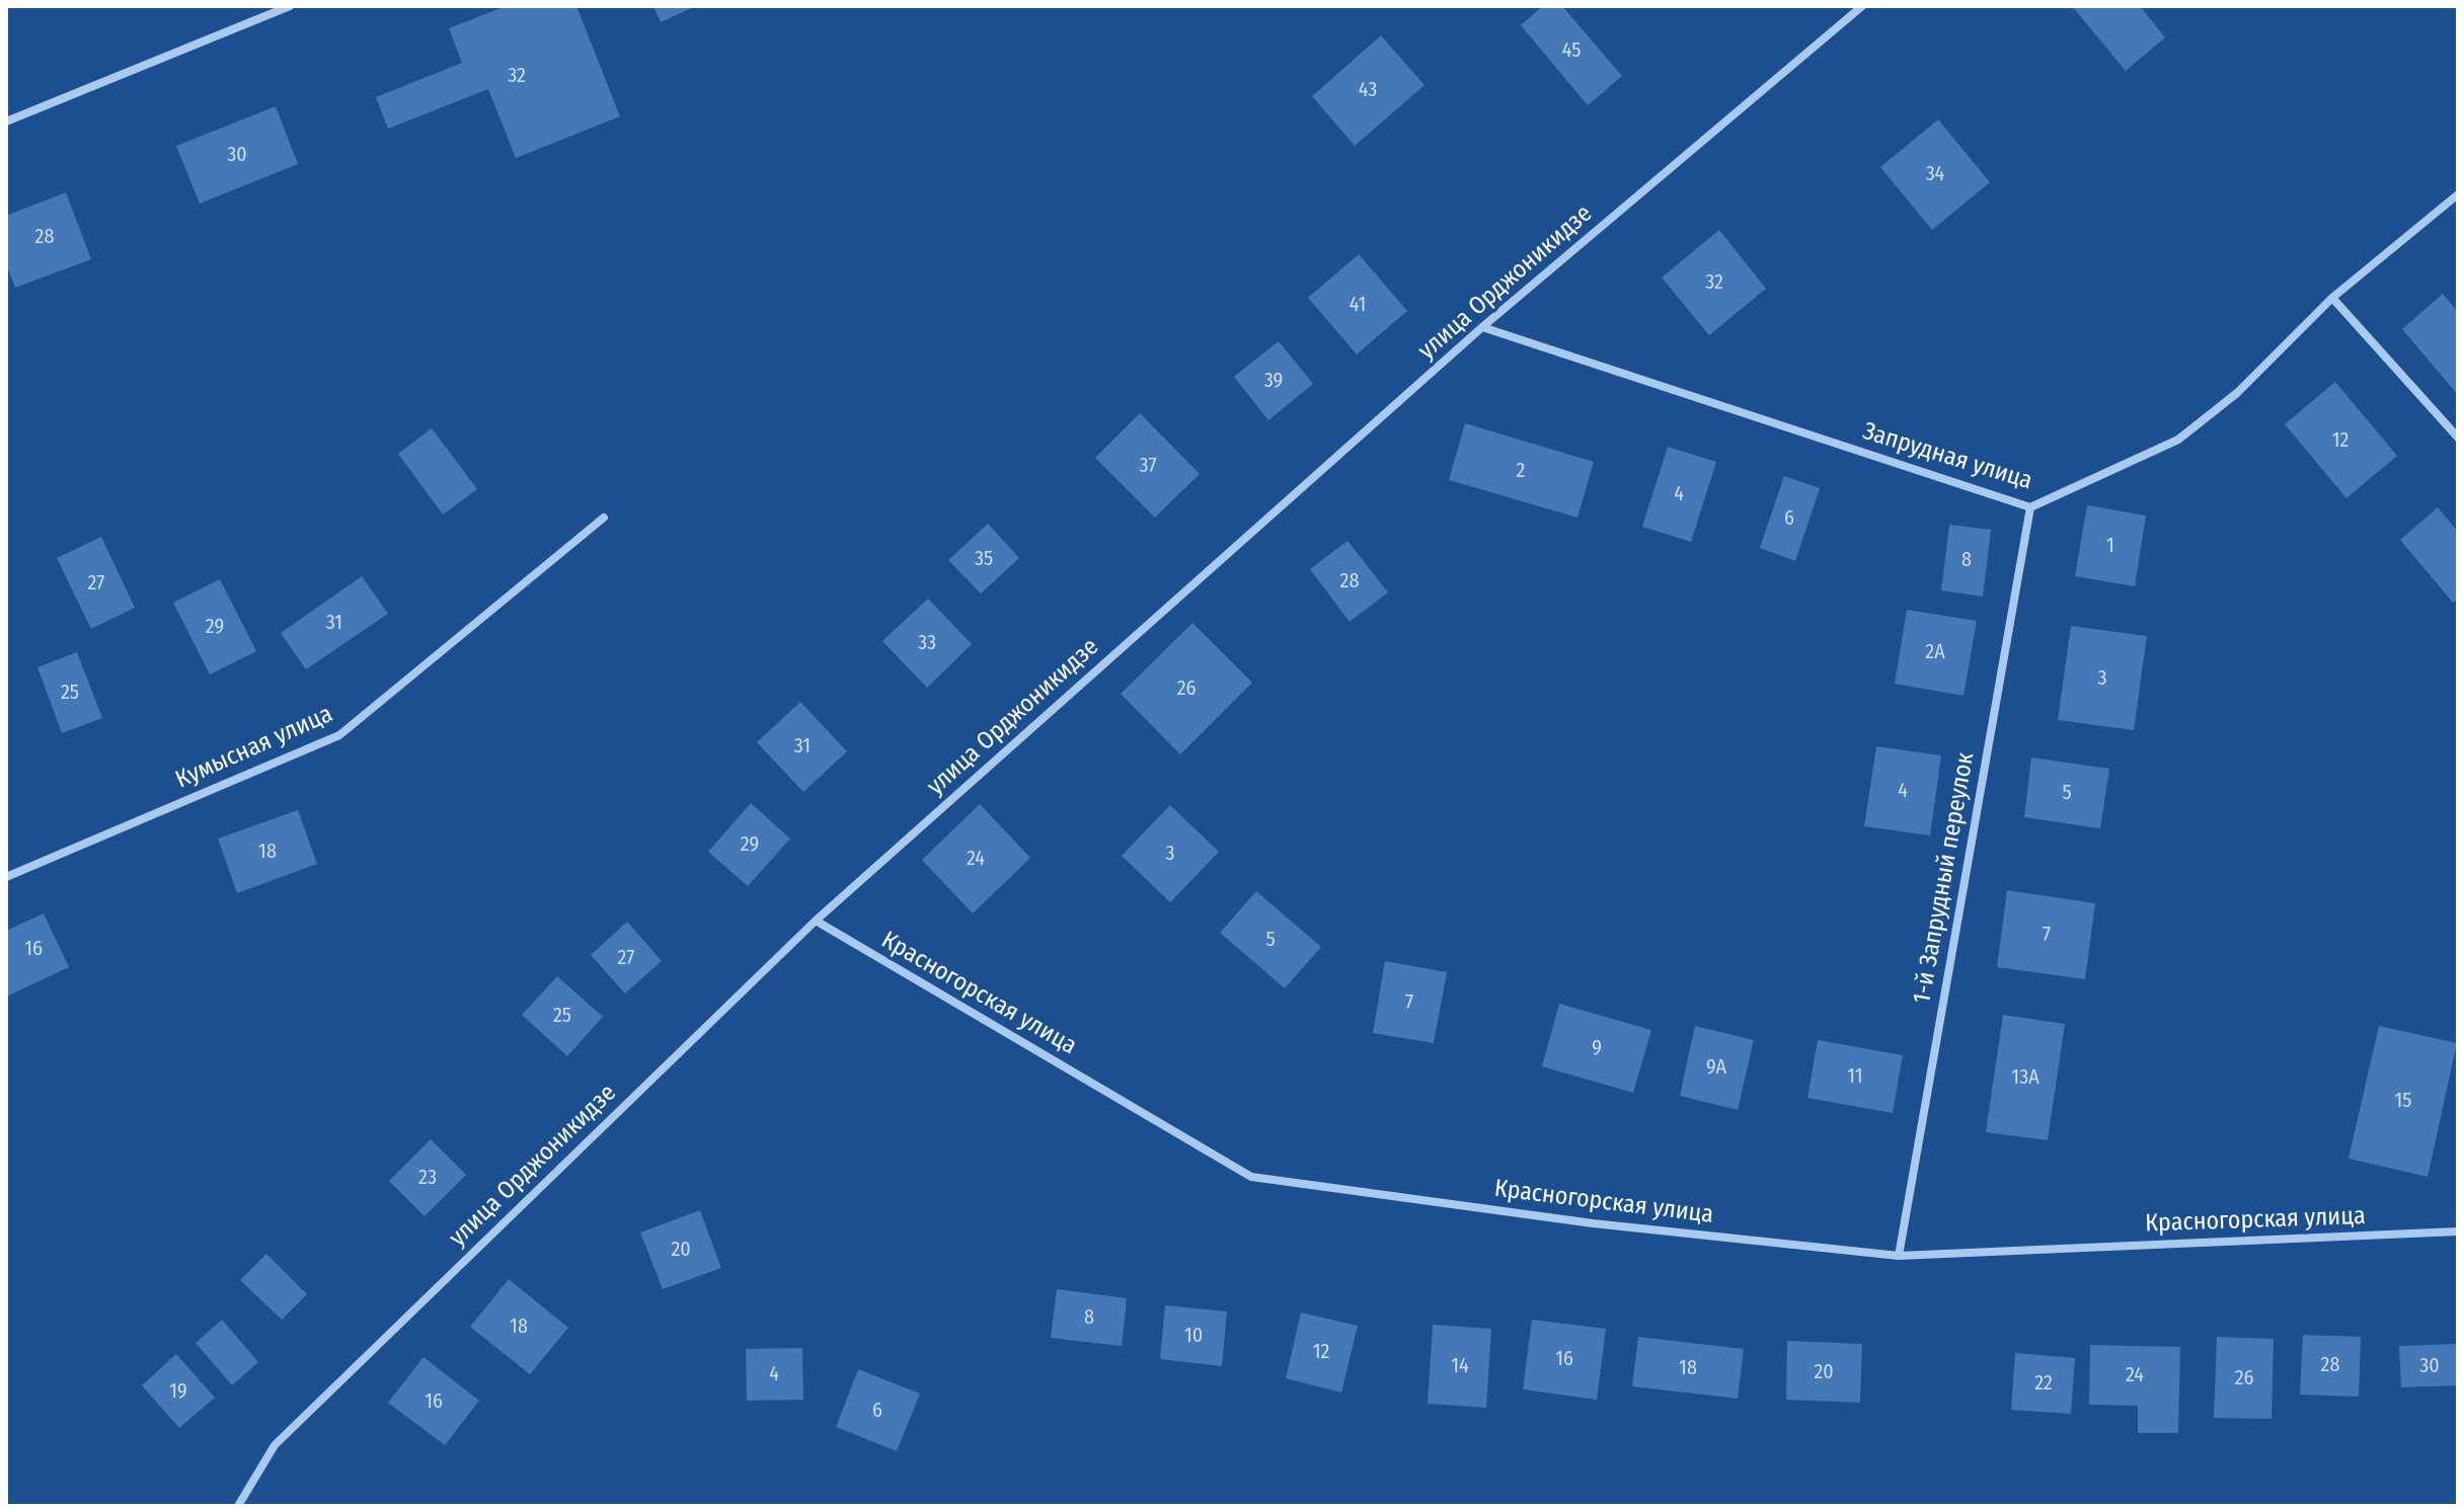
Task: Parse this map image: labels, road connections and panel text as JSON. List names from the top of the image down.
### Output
{
  "streets": {
    "street": [
      "улица Орджоникидзе",
      "Запрудная улица",
      "Кумысная улица",
      "1-й Запрудный переулок",
      "Красногорская улица"
    ]
  },
  "crossings": [
    ["улица Орджоникидзе", "Запрудная улица"],
    ["улица Орджоникидзе", "Красногорская улица"],
    ["Запрудная улица", "1-й Запрудный переулок"],
    ["1-й Запрудный переулок", "Красногорская улица"]
  ],
  "house_numbers": [
    "45",
    "32",
    "43",
    "30",
    "34",
    "28",
    "32",
    "41",
    "39",
    "12",
    "37",
    "2",
    "4",
    "6",
    "1",
    "35",
    "8",
    "28",
    "27",
    "31",
    "29",
    "33",
    "2А",
    "3",
    "26",
    "25",
    "31",
    "4",
    "5",
    "29",
    "18",
    "3",
    "24",
    "7",
    "5",
    "16",
    "27",
    "7",
    "25",
    "9",
    "9А",
    "11",
    "13А",
    "15",
    "23",
    "20",
    "8",
    "18",
    "10",
    "12",
    "16",
    "28",
    "14",
    "30",
    "18",
    "20",
    "4",
    "24",
    "26",
    "22",
    "19",
    "16",
    "6"
  ]
}
